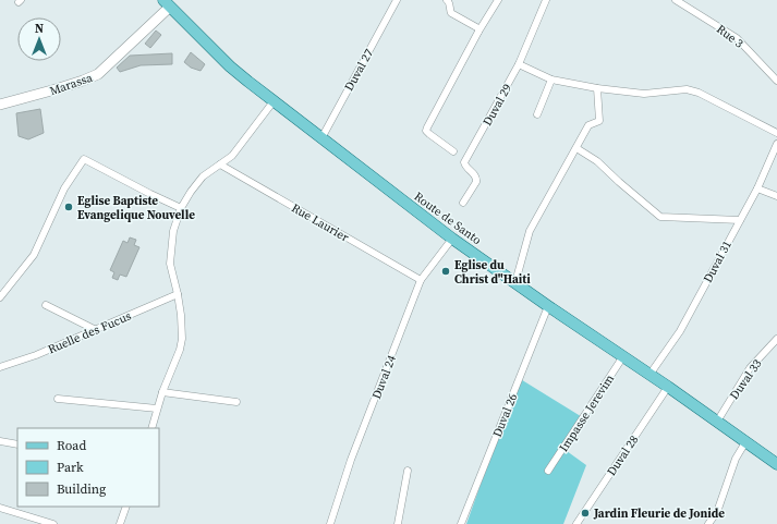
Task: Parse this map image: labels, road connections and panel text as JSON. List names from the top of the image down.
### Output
{
  "streets": {
    "main road": ["Marassa", "Route de Santo"],
    "street": [
      "Rue 3",
      "Duval 27",
      "Duval 29",
      "Rue Laurier",
      "Duval 31",
      "Ruelle des Fucus",
      "Duval 24",
      "Duval 33",
      "Impasse Jerevim",
      "Duval 26",
      "Duval 28"
    ]
  },
  "crossings": [
    ["Duval 27", "Route de Santo"],
    ["Marassa", "Route de Santo"],
    ["Route de Santo", "Duval 31"],
    ["Route de Santo", "Duval 24"],
    ["Route de Santo", "Duval 33"],
    ["Route de Santo", "Impasse Jerevim"],
    ["Route de Santo", "Duval 26"],
    ["Route de Santo", "Duval 28"],
    ["Rue Laurier", "Duval 24"]
  ],
  "places": ["Eglise Baptiste Evangelique Nouvelle", "Eglise du Christ d\"Haiti", "Jardin Fleurie de Jonide"],
  "legend": ["Road", "Park", "Building"],
  "north": "top"
}
